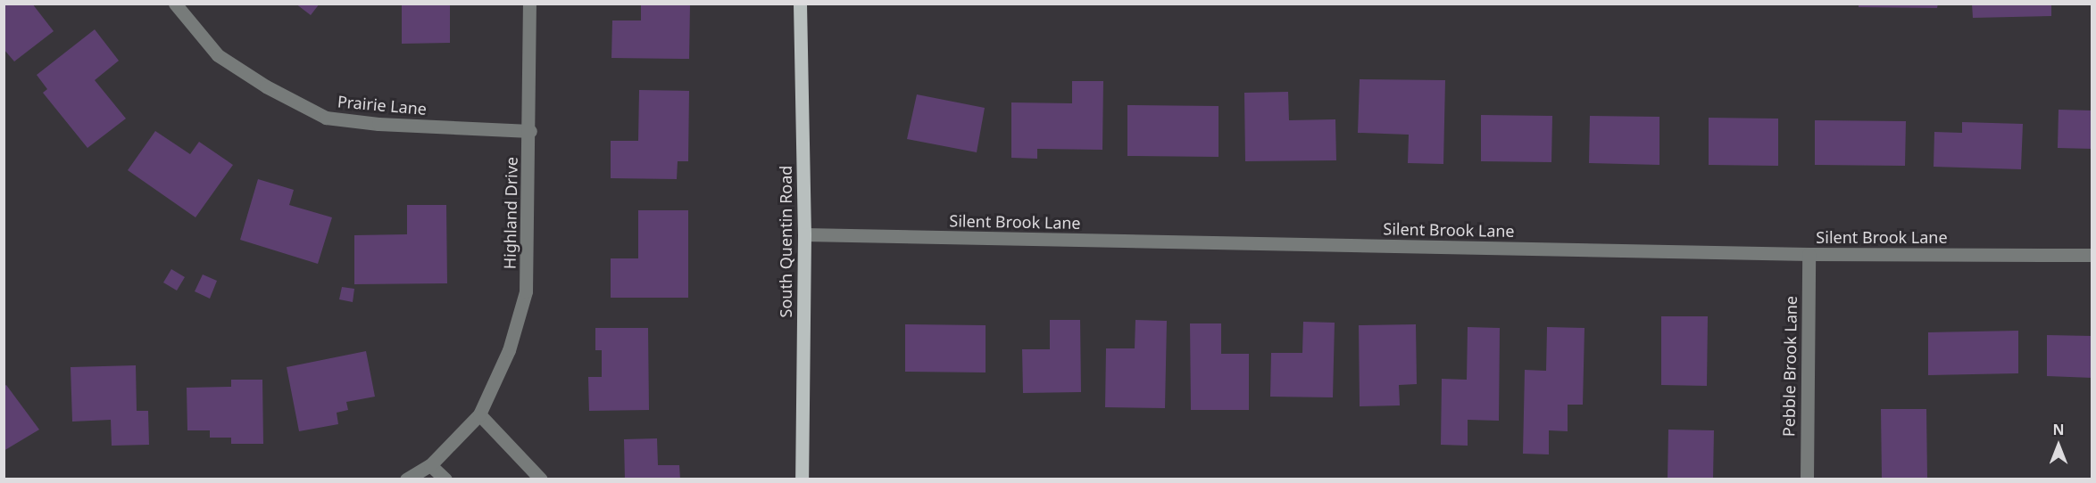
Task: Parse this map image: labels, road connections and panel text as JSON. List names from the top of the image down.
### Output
{
  "streets": {
    "main road": ["South Quentin Road"],
    "street": [
      "Prairie Lane",
      "Highland Drive",
      "Silent Brook Lane",
      "Pebble Brook Lane"
    ]
  },
  "crossings": [
    ["Prairie Lane", "Highland Drive"],
    ["Silent Brook Lane", "South Quentin Road"],
    ["Silent Brook Lane", "Pebble Brook Lane"]
  ],
  "north": "top"
}
